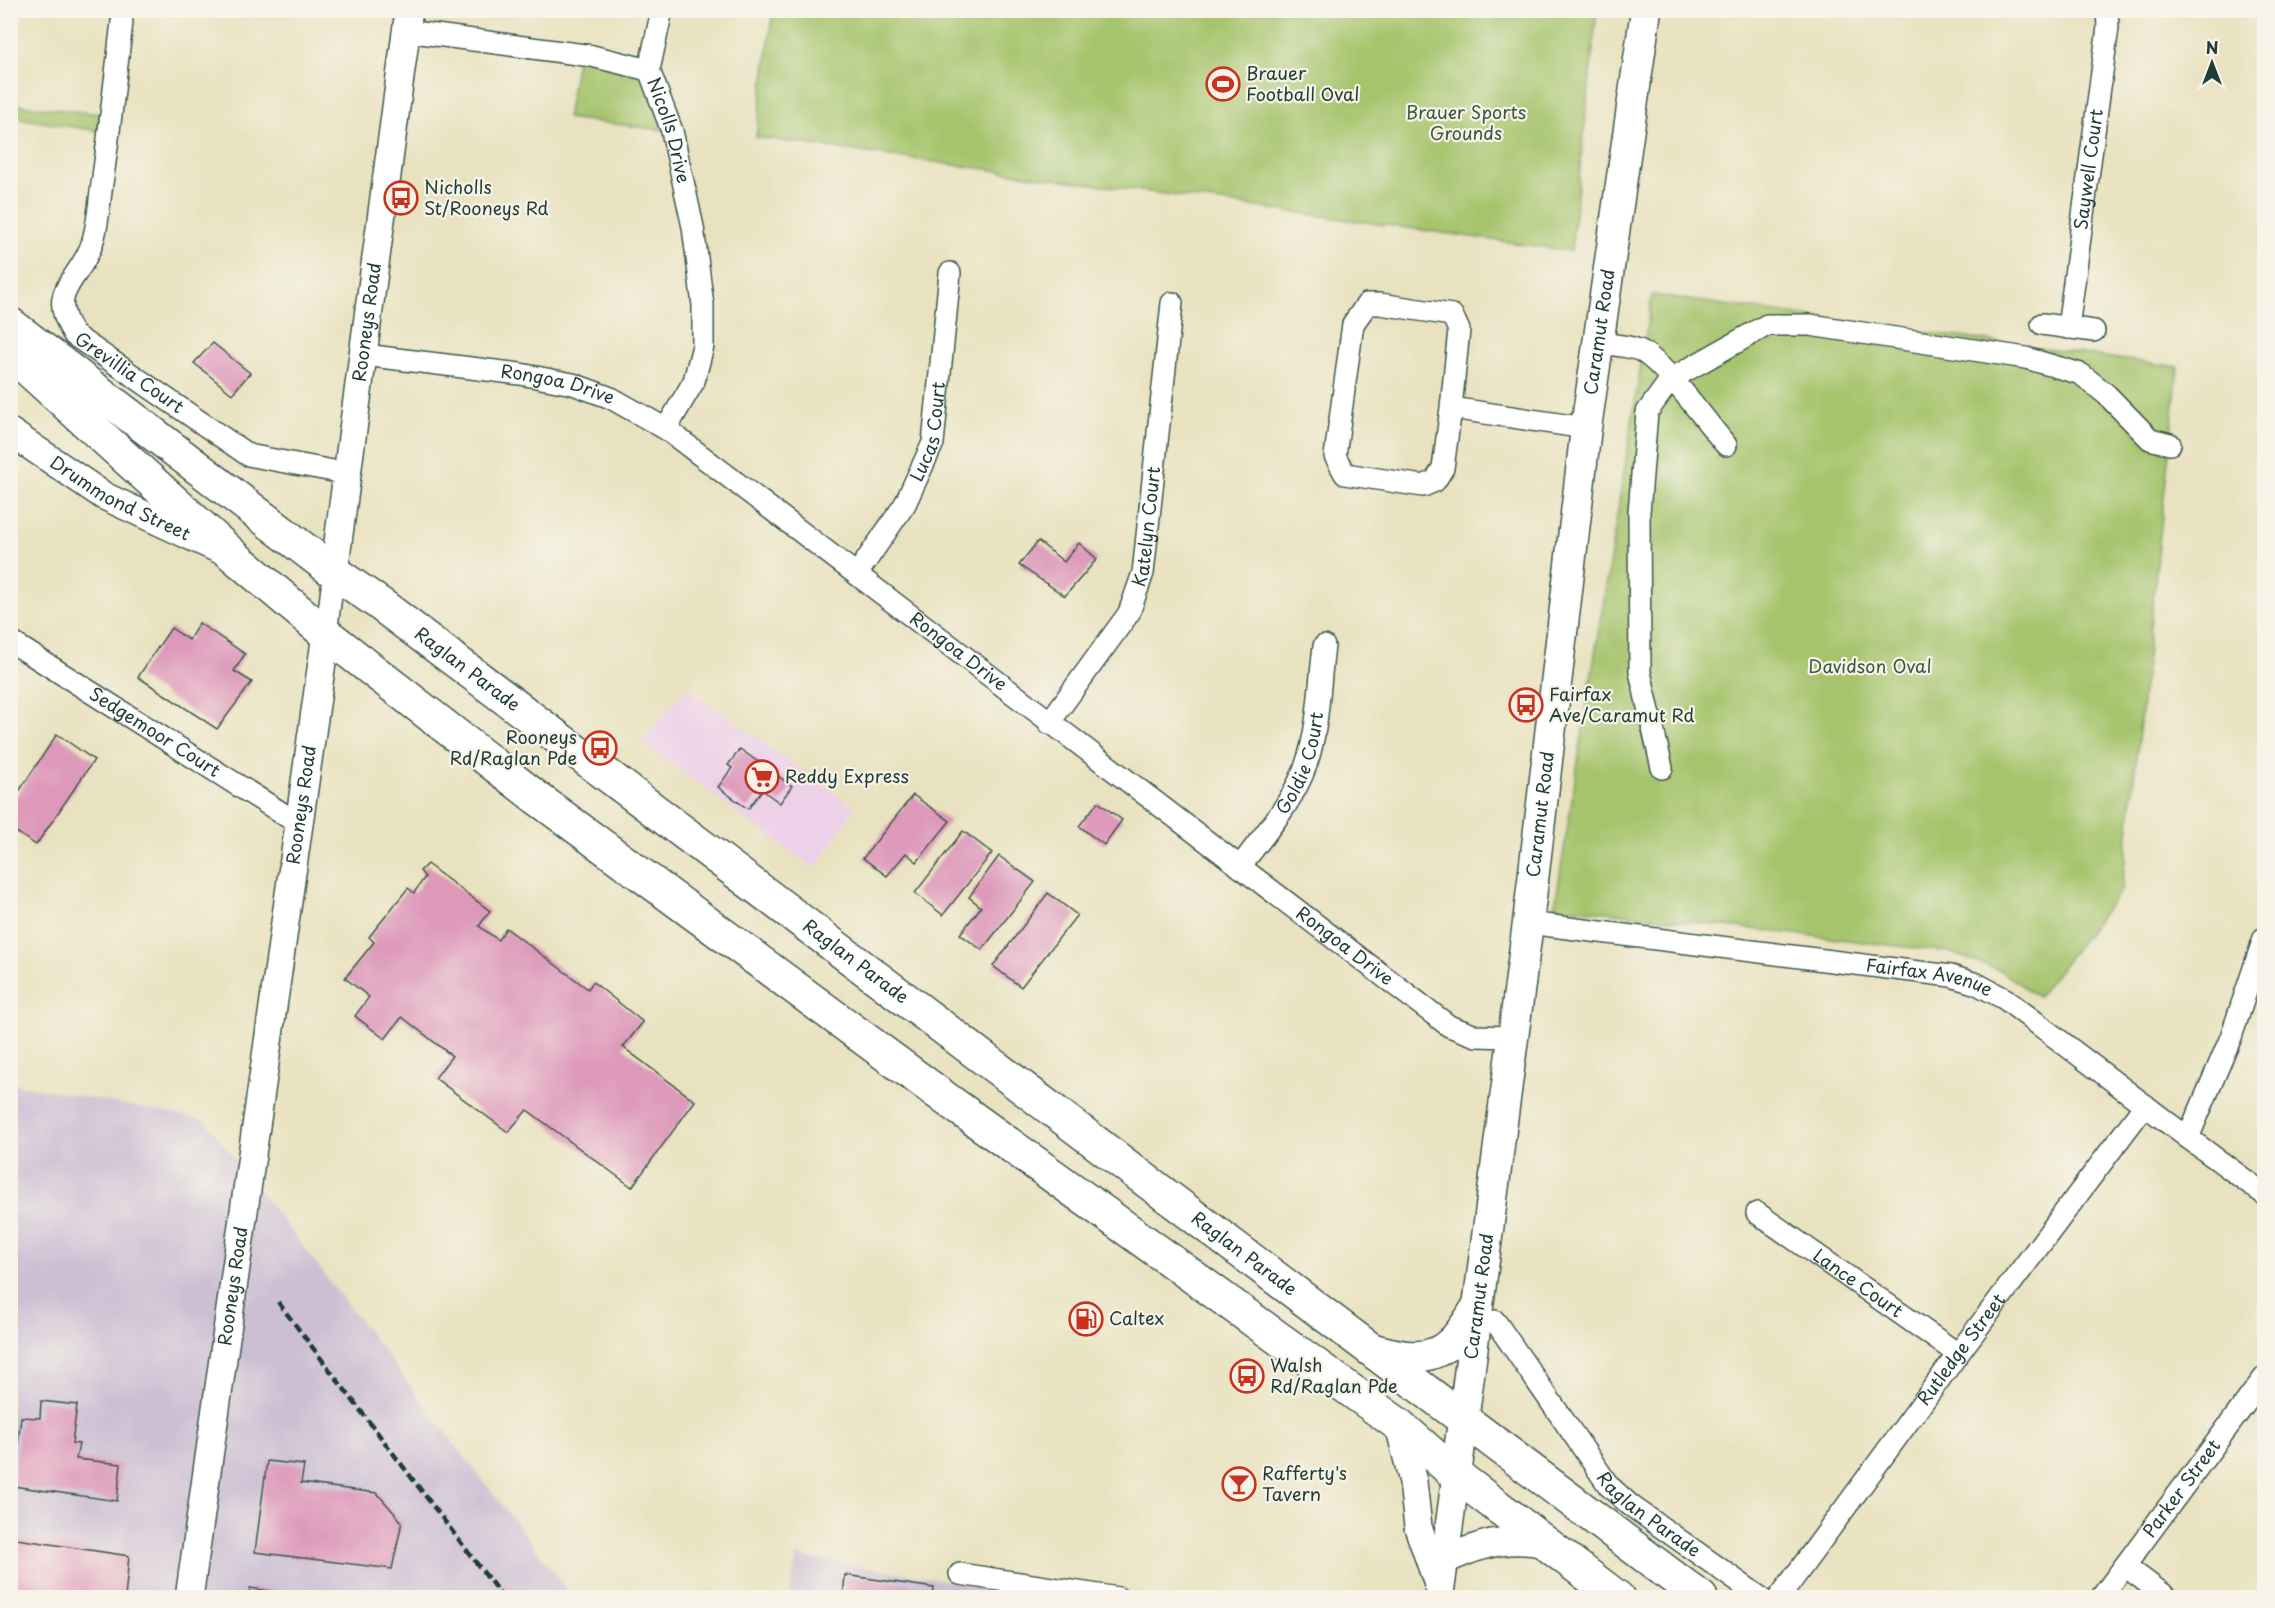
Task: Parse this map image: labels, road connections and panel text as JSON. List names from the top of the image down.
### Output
{
  "streets": {
    "highway": ["Raglan Parade"],
    "main road": ["Caramut Road"],
    "street": [
      "Nicolls Drive",
      "Saywell Court",
      "Rooneys Road",
      "Grevillia Court",
      "Rongoa Drive",
      "Lucas Court",
      "Drummond Street",
      "Katelyn Court",
      "Sedgemoor Court",
      "Goldie Court",
      "Fairfax Avenue",
      "Lance Court",
      "Rutledge Street",
      "Parker Street"
    ]
  },
  "crossings": [
    ["Nicolls Drive", "Rooneys Road"],
    ["Nicolls Drive", "Rongoa Drive"],
    ["Rooneys Road", "Grevillia Court"],
    ["Rooneys Road", "Rongoa Drive"],
    ["Rooneys Road", "Raglan Parade"],
    ["Rooneys Road", "Sedgemoor Court"],
    ["Caramut Road", "Rongoa Drive"],
    ["Caramut Road", "Raglan Parade"],
    ["Caramut Road", "Fairfax Avenue"],
    ["Rongoa Drive", "Lucas Court"],
    ["Rongoa Drive", "Katelyn Court"],
    ["Rongoa Drive", "Goldie Court"],
    ["Fairfax Avenue", "Rutledge Street"],
    ["Lance Court", "Rutledge Street"]
  ],
  "parks": ["Brauer Sports Grounds", "Davidson Oval"],
  "places": {
    "sports": ["Brauer Football Oval"],
    "bus stop": [
      "Nicholls St/Rooneys Rd",
      "Fairfax Ave/Caramut Rd",
      "Rooneys Rd/Raglan Pde",
      "Walsh Rd/Raglan Pde"
    ],
    "supermarket": ["Reddy Express"],
    "fuel station": ["Caltex"],
    "bar": ["Rafferty's Tavern"]
  },
  "north": "top"
}
